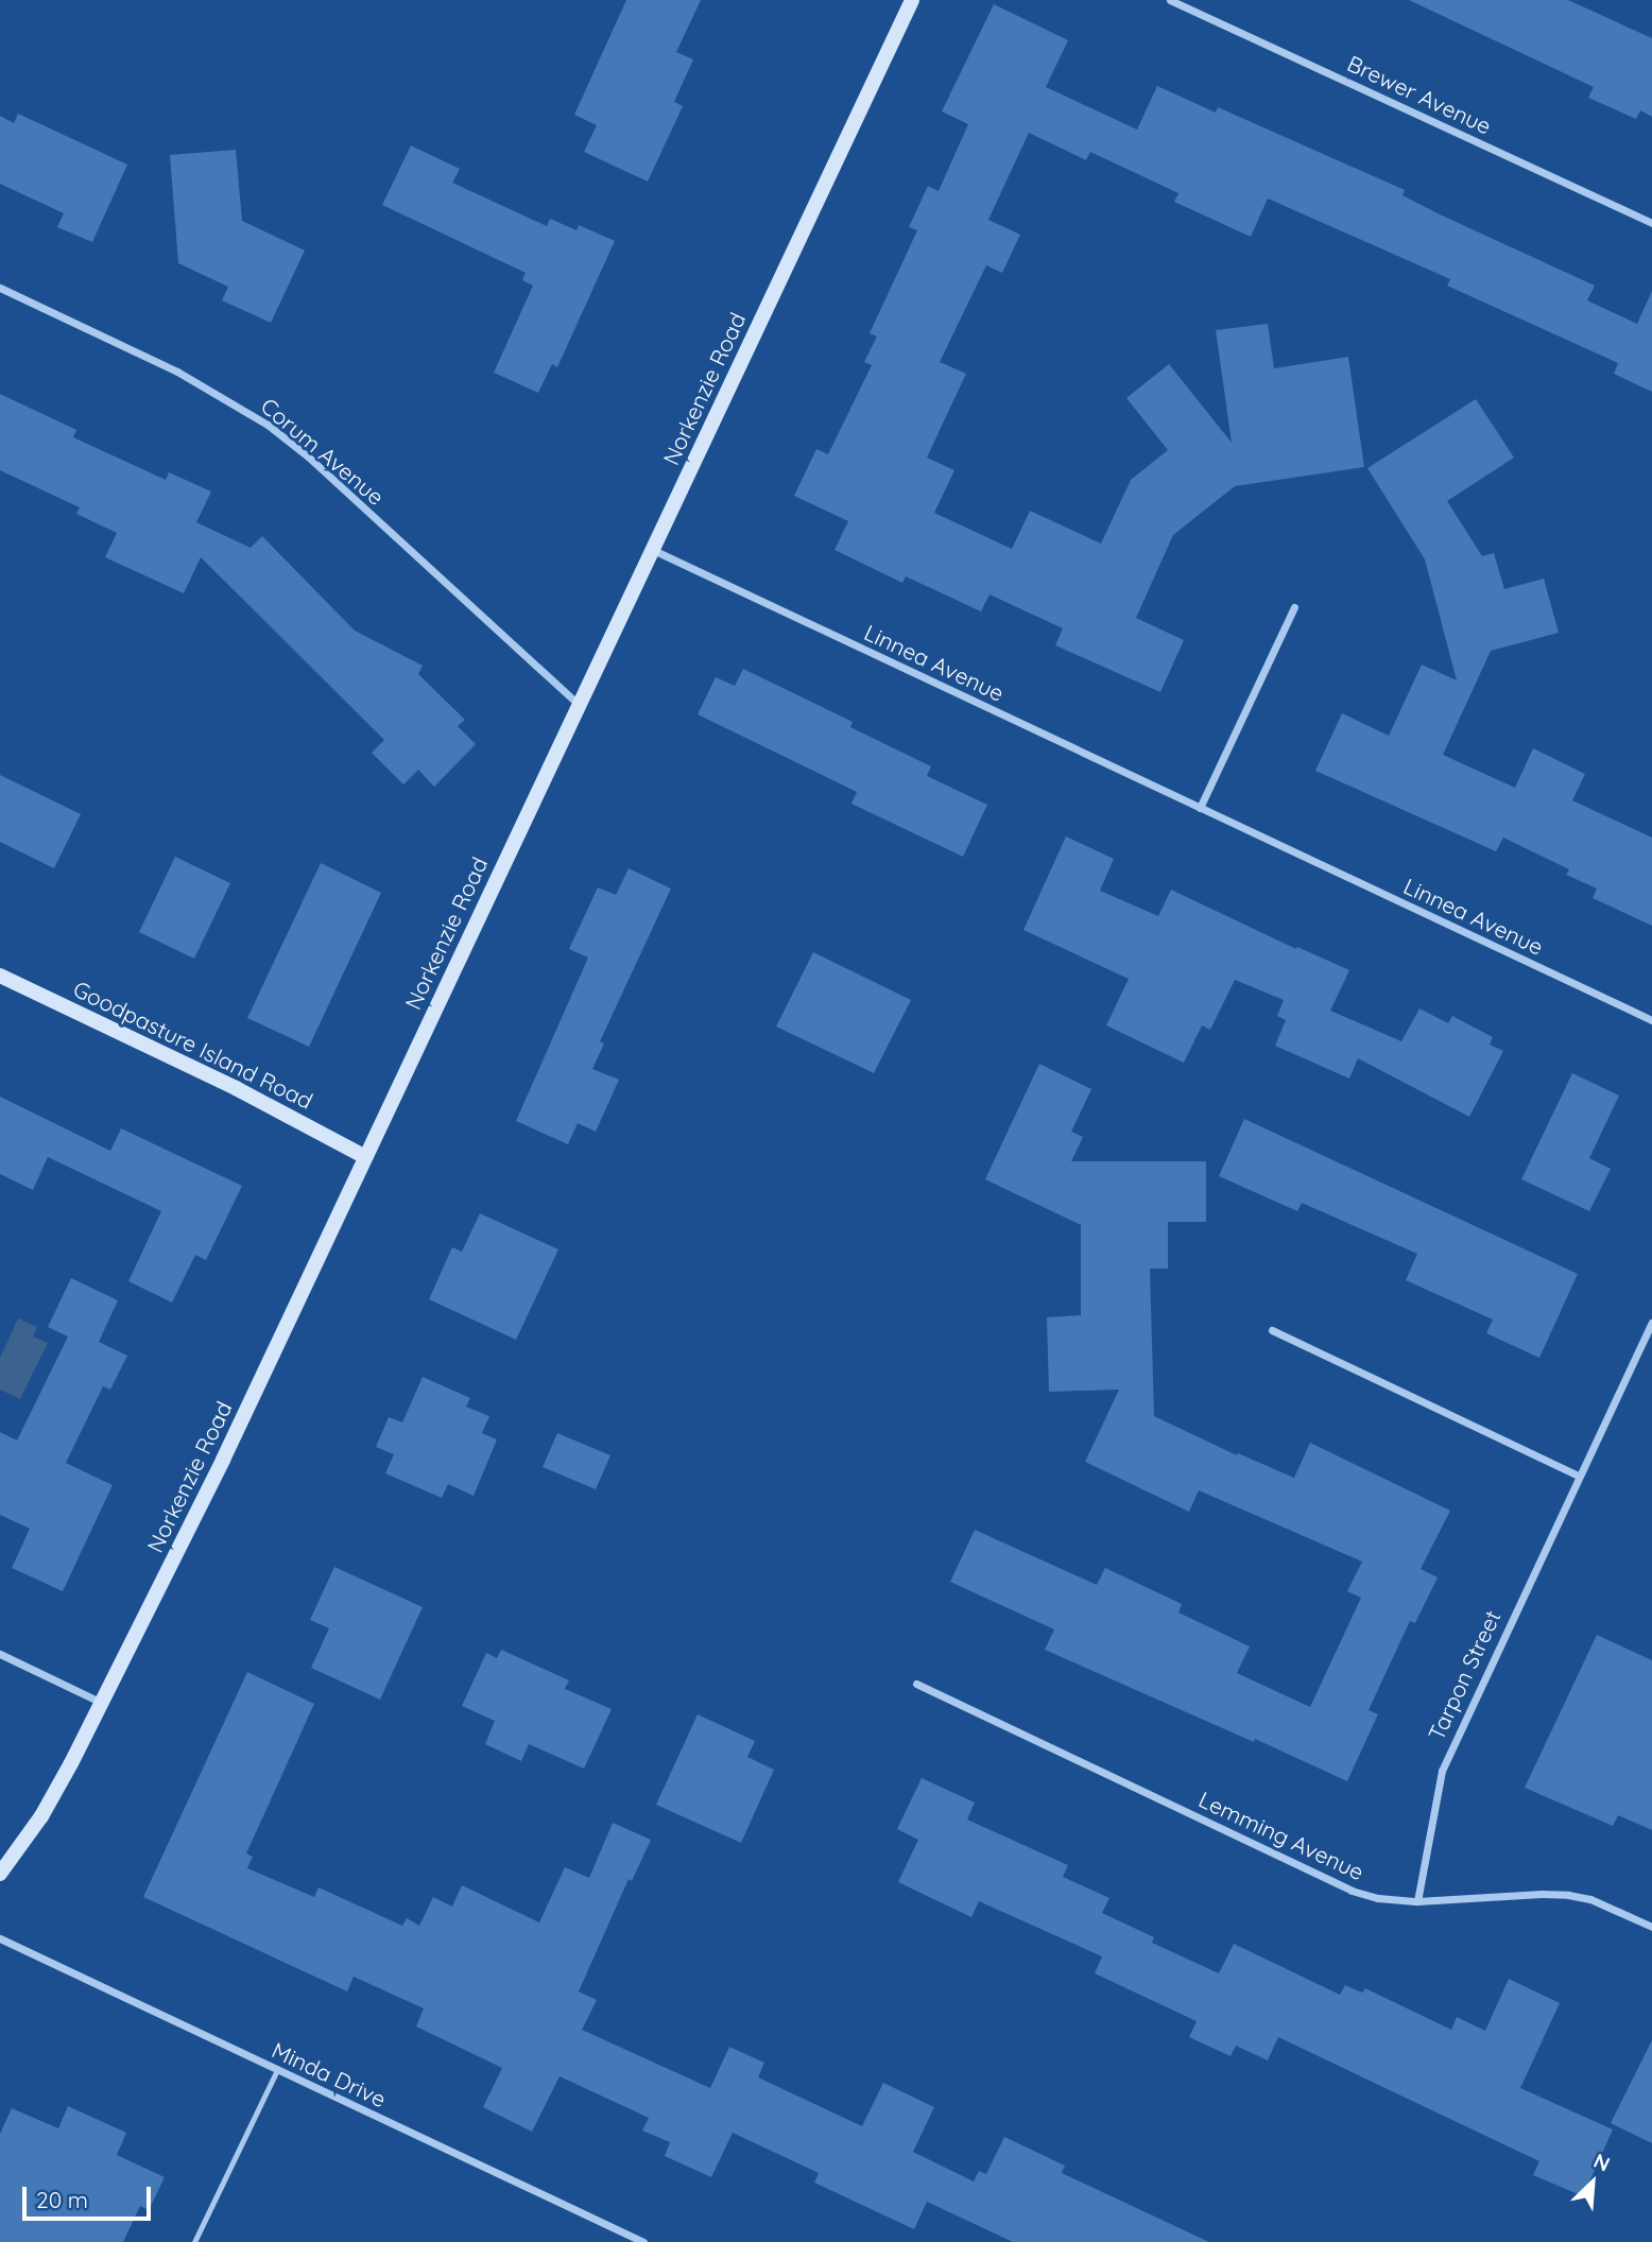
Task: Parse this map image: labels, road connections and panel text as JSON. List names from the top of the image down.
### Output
{
  "streets": {
    "street": [
      "Brewer Avenue",
      "Norkenzie Road",
      "Corum Avenue",
      "Linnea Avenue",
      "Goodpasture Island Road",
      "Tarpon Street",
      "Lemming Avenue",
      "Minda Drive"
    ]
  },
  "crossings": [
    ["Norkenzie Road", "Corum Avenue"],
    ["Norkenzie Road", "Linnea Avenue"],
    ["Norkenzie Road", "Goodpasture Island Road"],
    ["Tarpon Street", "Lemming Avenue"]
  ],
  "scale_bar": "20 m",
  "north": "top right"
}
